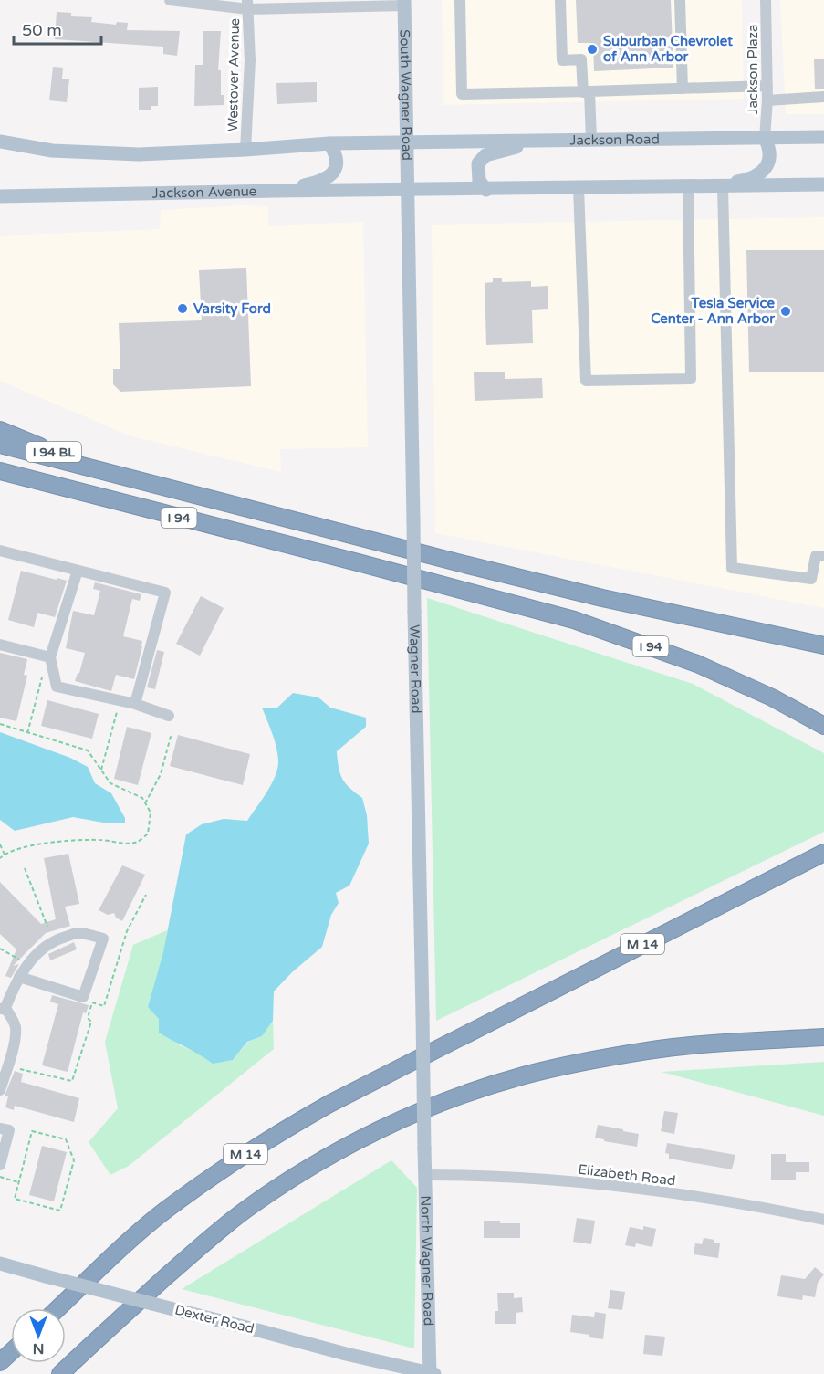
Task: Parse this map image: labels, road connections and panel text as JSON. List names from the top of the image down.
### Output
{
  "streets": {
    "highway": ["I 94 BL", "I 94", "M 14"],
    "main road": [
      "South Wagner Road",
      "Jackson Road",
      "Jackson Avenue",
      "Wagner Road",
      "North Wagner Road",
      "Dexter Road"
    ],
    "street": ["Jackson Plaza", "Westover Avenue", "Elizabeth Road"]
  },
  "crossings": [
    ["Jackson Plaza", "Jackson Road"],
    ["South Wagner Road", "Jackson Road"],
    ["South Wagner Road", "Jackson Avenue"],
    ["South Wagner Road", "Wagner Road"],
    ["Jackson Avenue", "Wagner Road"],
    ["I 94 BL", "I 94"],
    ["Wagner Road", "North Wagner Road"],
    ["Elizabeth Road", "North Wagner Road"],
    ["North Wagner Road", "Dexter Road"]
  ],
  "places": ["Suburban Chevrolet of Ann Arbor", "Varsity Ford", "Tesla Service Center - Ann Arbor"],
  "scale_bar": "50 m",
  "north": "bottom"
}
